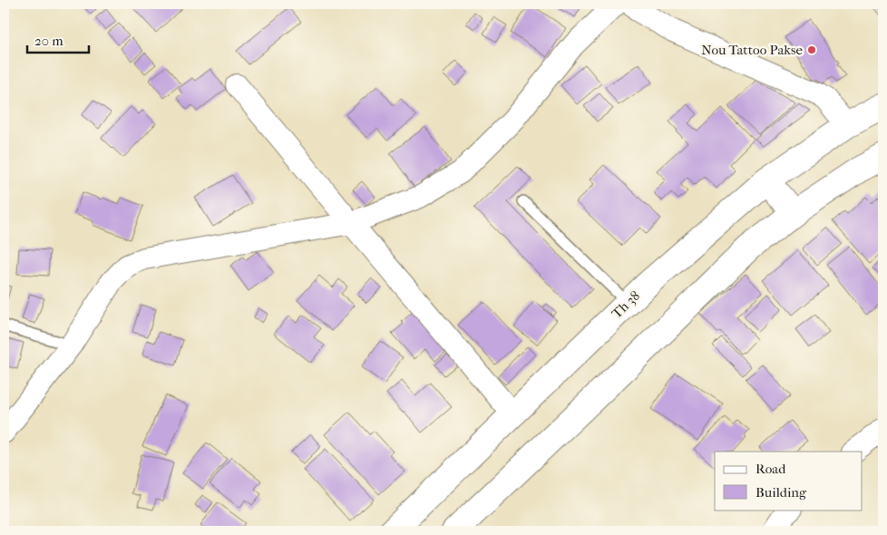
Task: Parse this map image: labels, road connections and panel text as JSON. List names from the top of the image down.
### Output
{
  "streets": {
    "street": ["Th 38"]
  },
  "places": ["Nou Tattoo Pakse"],
  "legend": ["Road", "Building"],
  "scale_bar": "20 m"
}
